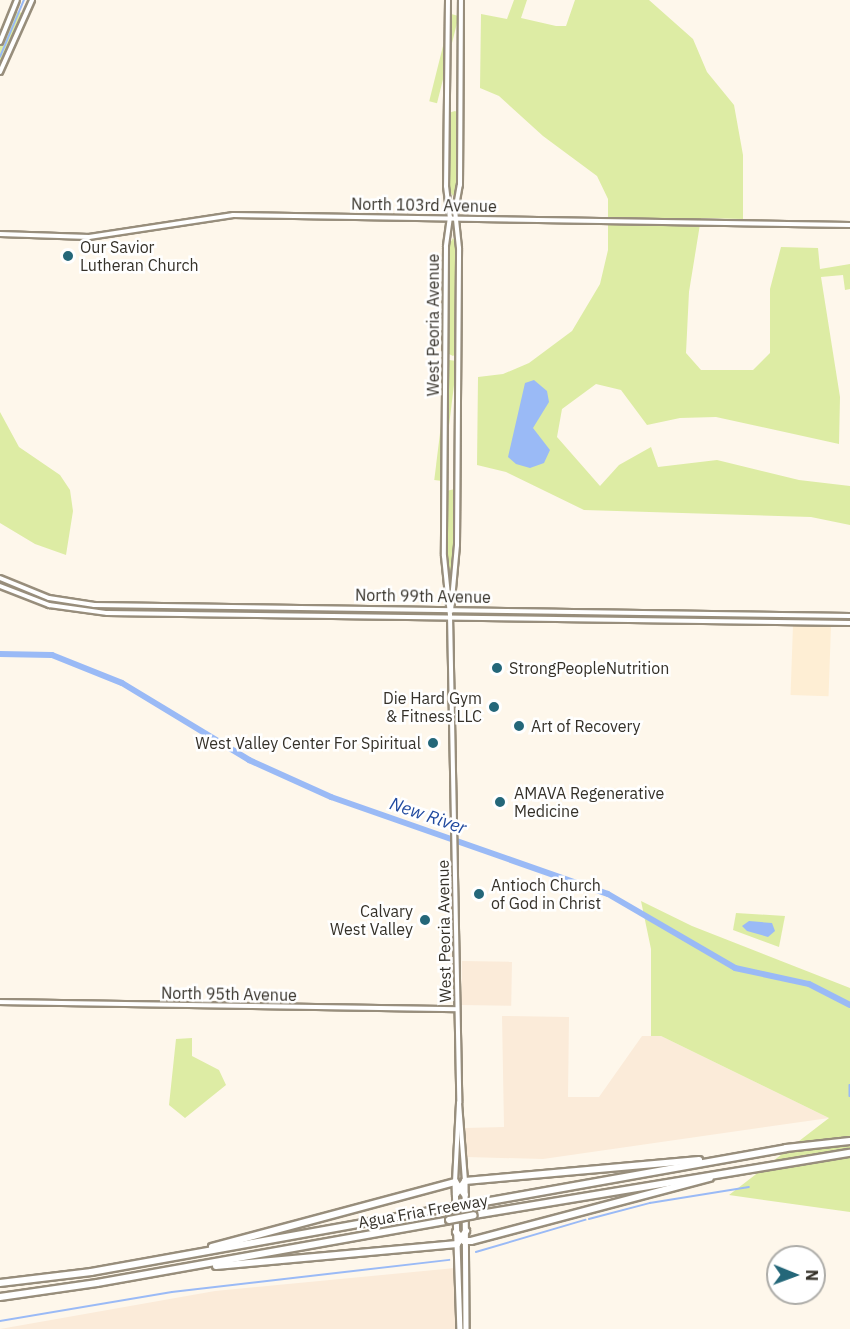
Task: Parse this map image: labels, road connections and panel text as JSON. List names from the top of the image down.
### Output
{
  "streets": {
    "highway": ["Agua Fria Freeway"],
    "street": [
      "North 103rd Avenue",
      "West Peoria Avenue",
      "North 99th Avenue",
      "North 95th Avenue"
    ]
  },
  "crossings": [
    ["North 103rd Avenue", "West Peoria Avenue"],
    ["West Peoria Avenue", "North 99th Avenue"],
    ["West Peoria Avenue", "North 95th Avenue"]
  ],
  "water": ["New River"],
  "places": [
    "Our Savior Lutheran Church",
    "StrongPeopleNutrition",
    "Die Hard Gym & Fitness LLC",
    "Art of Recovery",
    "West Valley Center For Spiritual",
    "AMAVA Regenerative Medicine",
    "Antioch Church of God in Christ",
    "Calvary West Valley"
  ],
  "north": "right"
}
